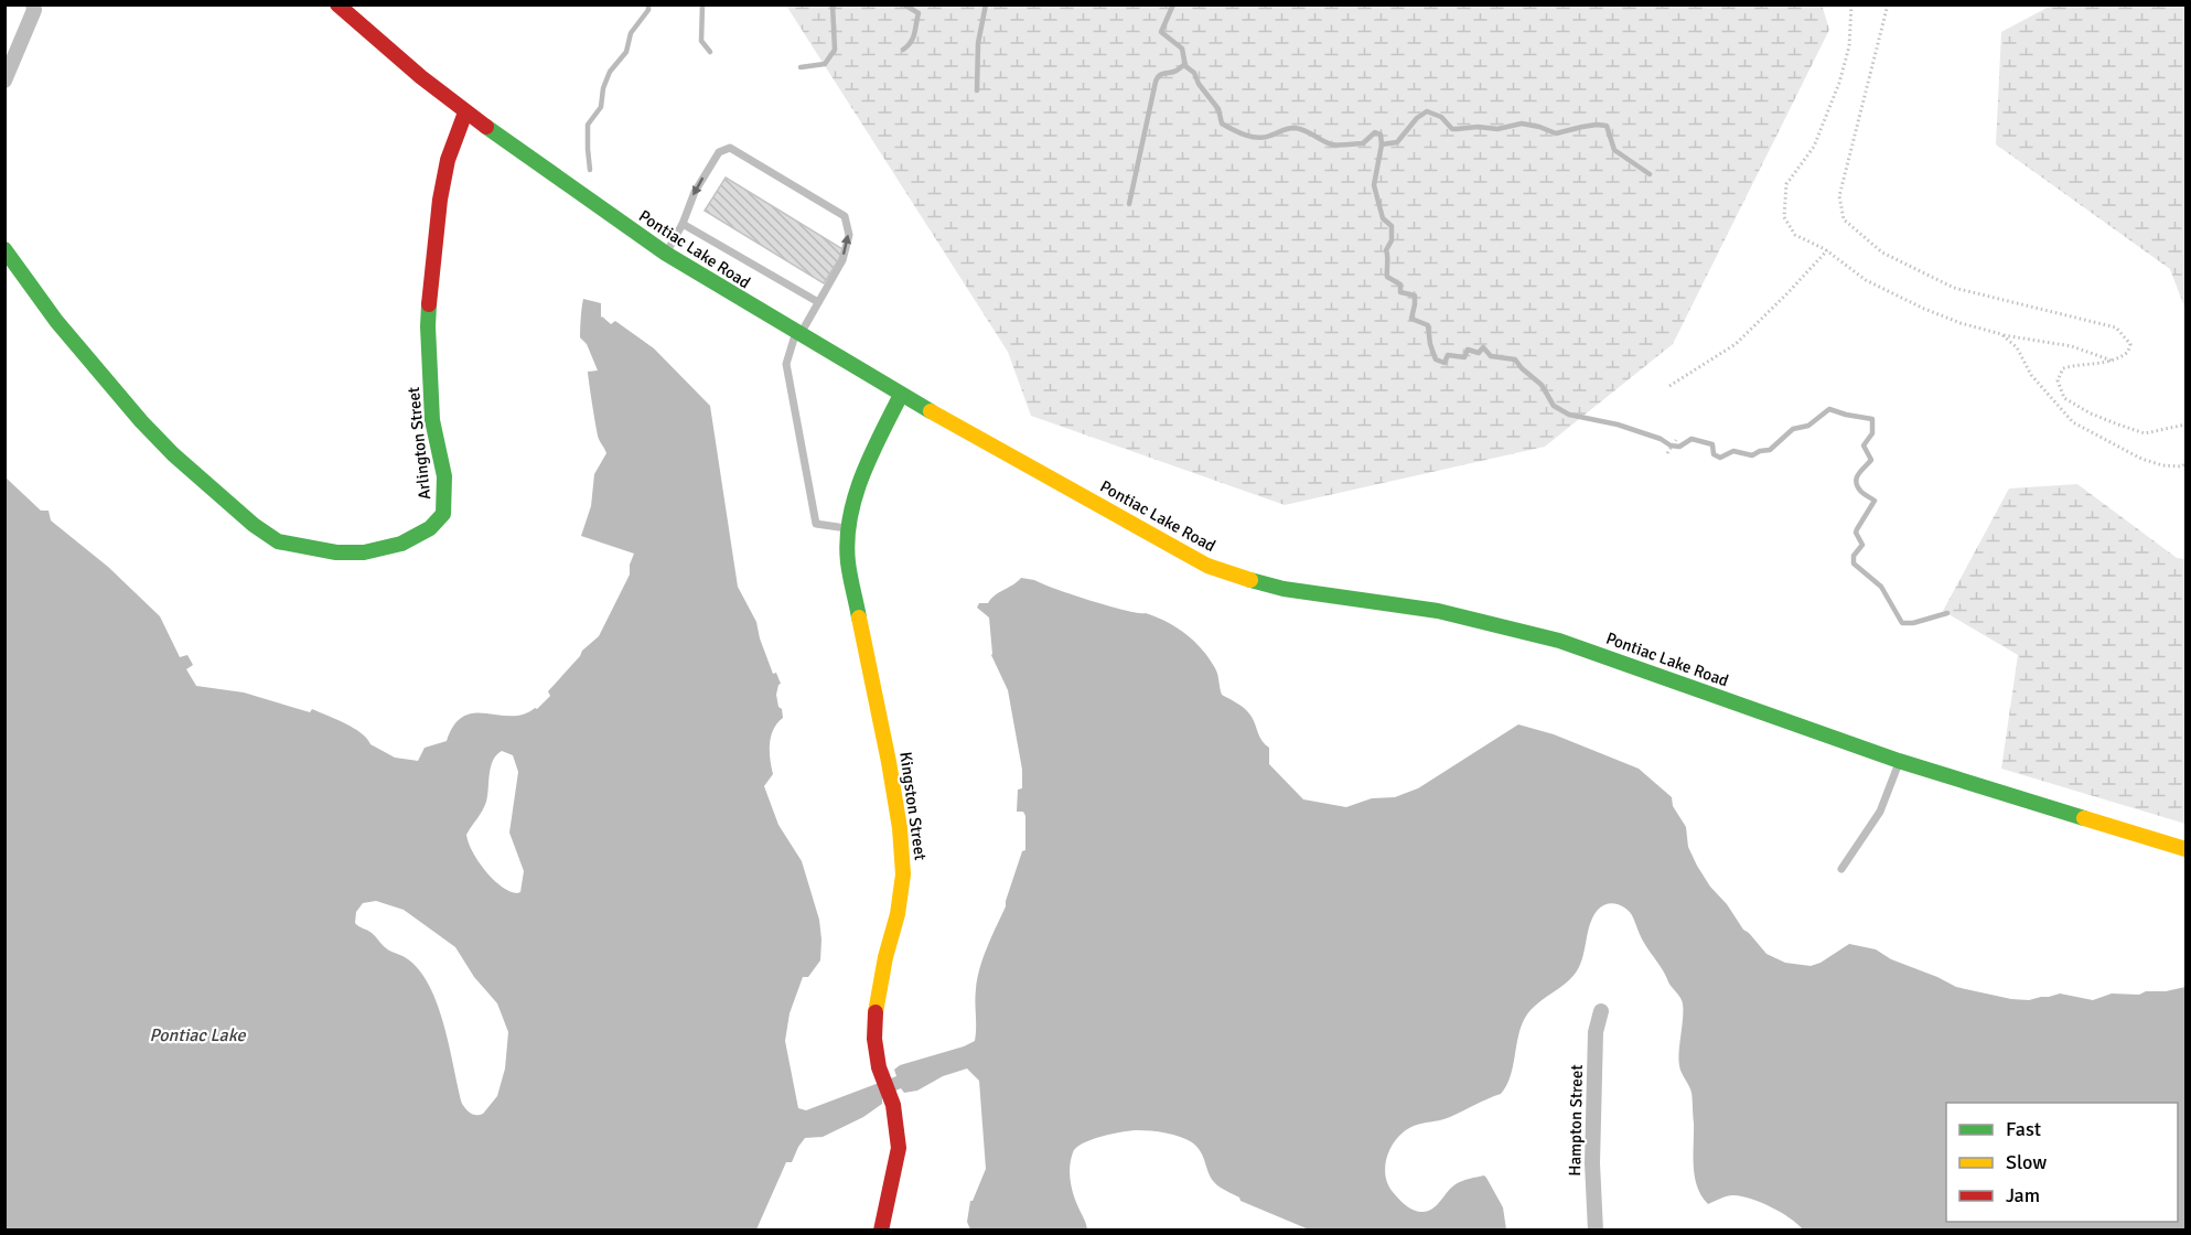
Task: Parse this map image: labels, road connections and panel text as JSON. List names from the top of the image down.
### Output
{
  "streets": {
    "street": [
      "Pontiac Lake Road",
      "Arlington Street",
      "Kingston Street",
      "Hampton Street"
    ]
  },
  "crossings": [
    ["Pontiac Lake Road", "Arlington Street"],
    ["Pontiac Lake Road", "Kingston Street"]
  ],
  "water": ["Pontiac Lake"],
  "legend": ["Fast", "Slow", "Jam"]
}
